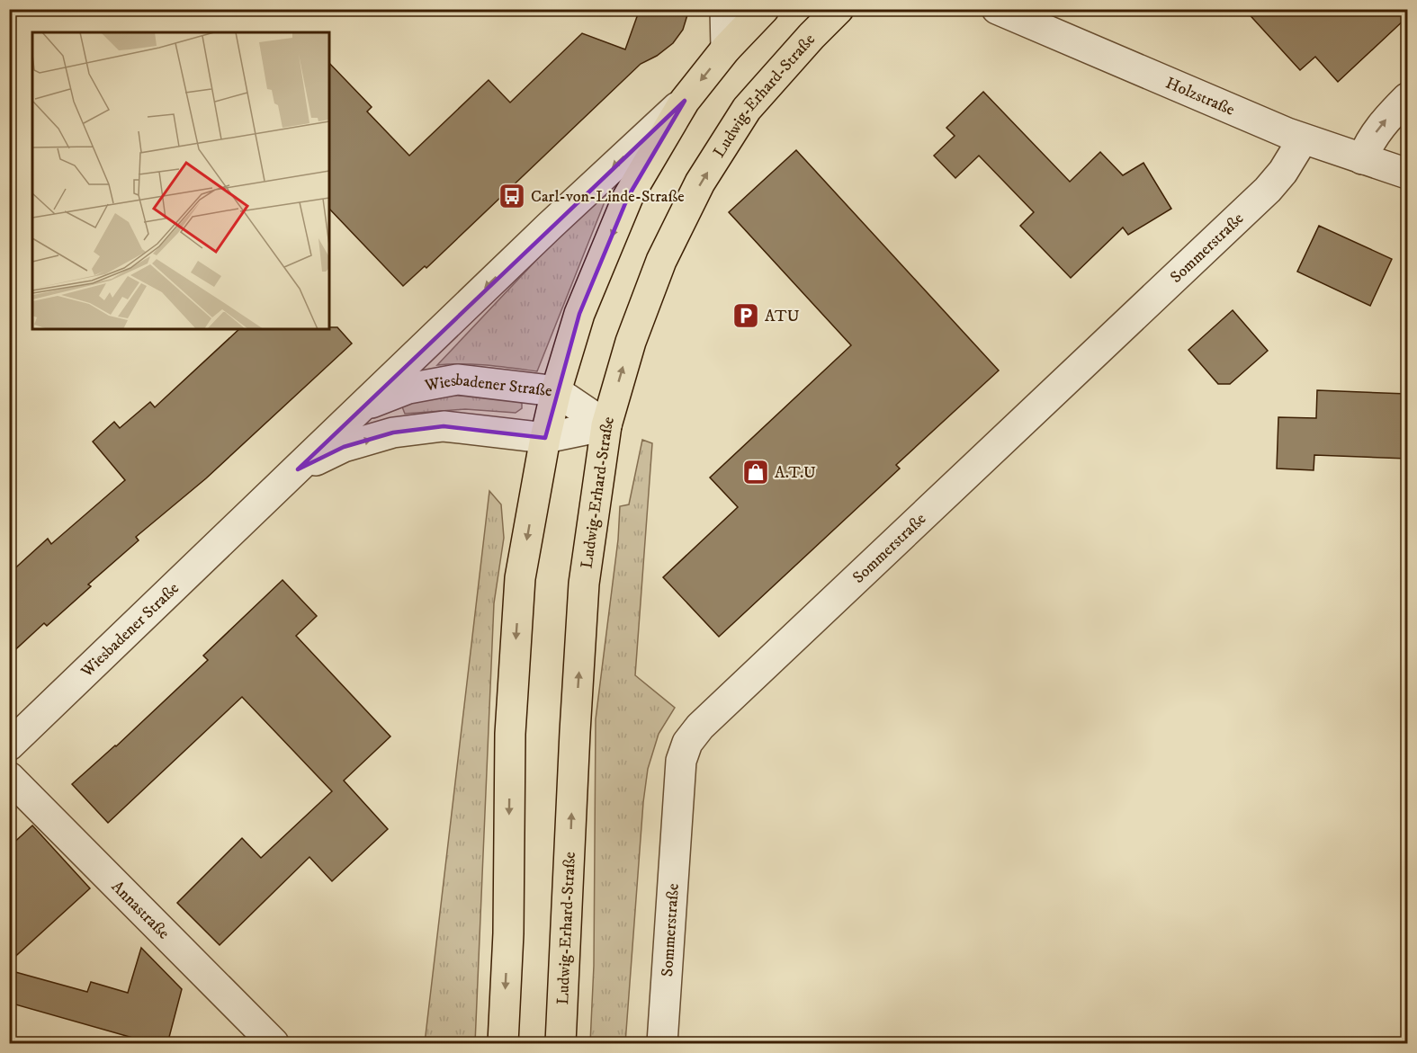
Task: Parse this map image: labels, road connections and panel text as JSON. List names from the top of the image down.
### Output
{
  "streets": {
    "main road": ["Ludwig-Erhard-Straße"],
    "street": [
      "Holzstraße",
      "Sommerstraße",
      "Wiesbadener Straße",
      "Annastraße"
    ]
  },
  "crossings": [
    ["Holzstraße", "Sommerstraße"],
    ["Ludwig-Erhard-Straße", "Wiesbadener Straße"]
  ],
  "places": {
    "bus stop": ["Carl-von-Linde-Straße"],
    "parking": ["ATU"],
    "shop": ["A.T.U"]
  }
}
